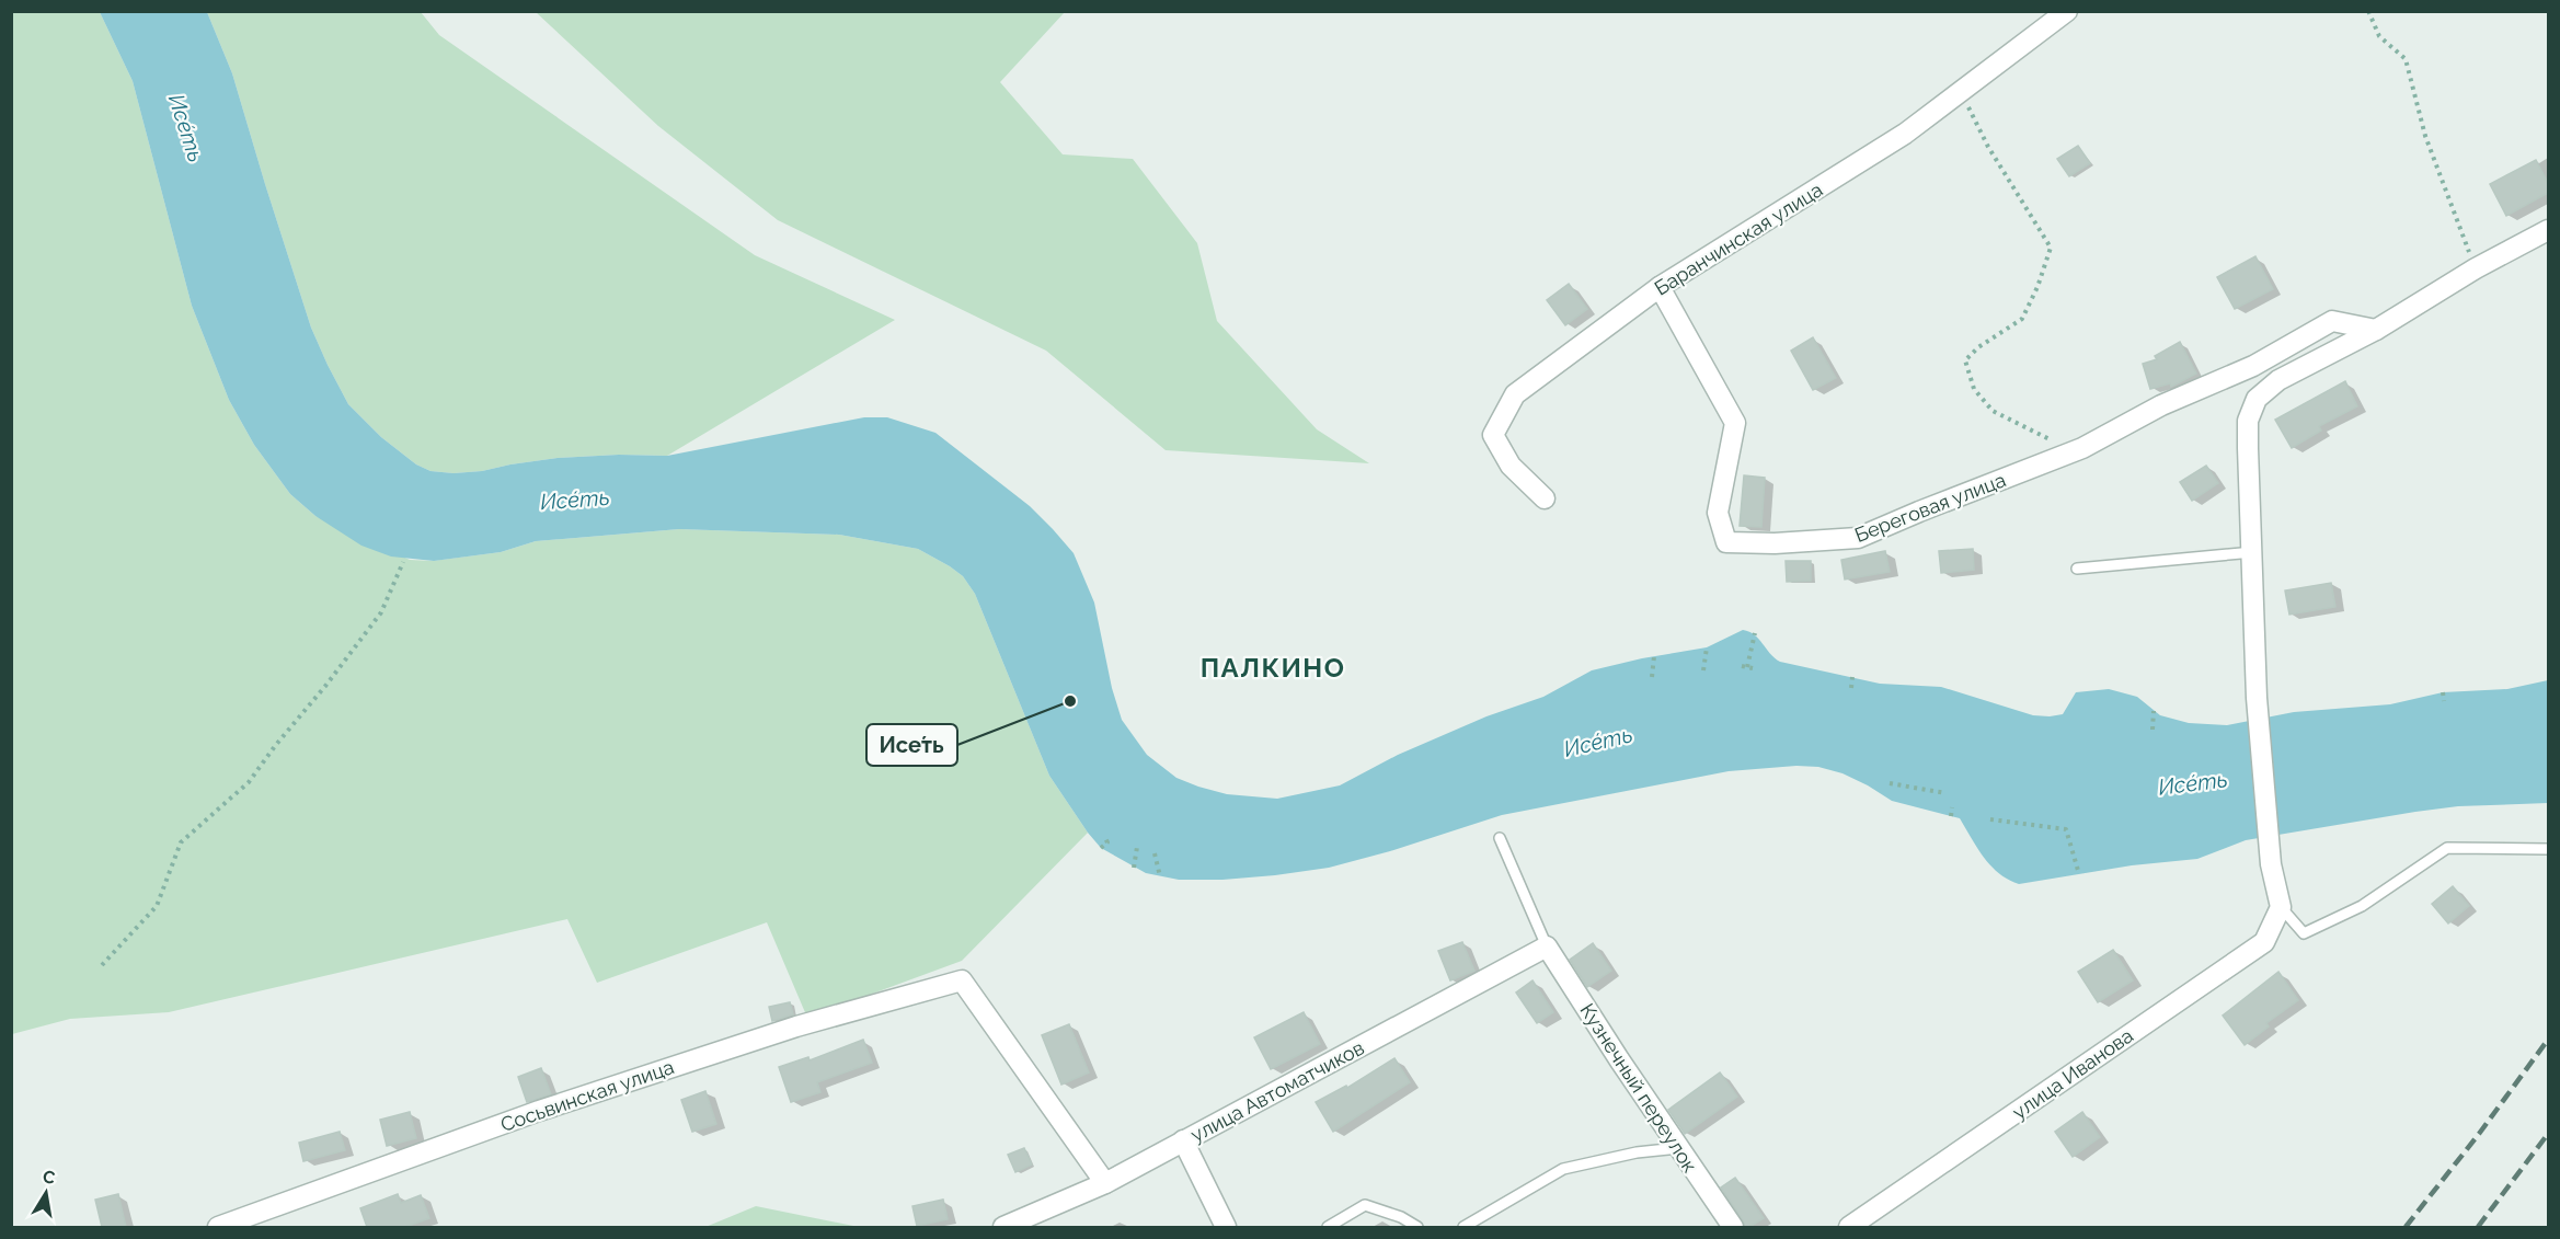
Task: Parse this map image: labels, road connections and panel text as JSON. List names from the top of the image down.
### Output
{
  "streets": {
    "street": [
      "Баранчинская улица",
      "Береговая улица",
      "улица Иванова",
      "Кузнечный переулок",
      "улица Автоматчиков",
      "Сосьвинская улица"
    ]
  },
  "crossings": [
    ["Баранчинская улица", "Береговая улица"],
    ["Кузнечный переулок", "улица Автоматчиков"],
    ["улица Автоматчиков", "Сосьвинская улица"]
  ],
  "districts": ["ПАЛКИНО"],
  "water": ["Исе́ть"],
  "places": ["Исе́ть"],
  "north": "top"
}
